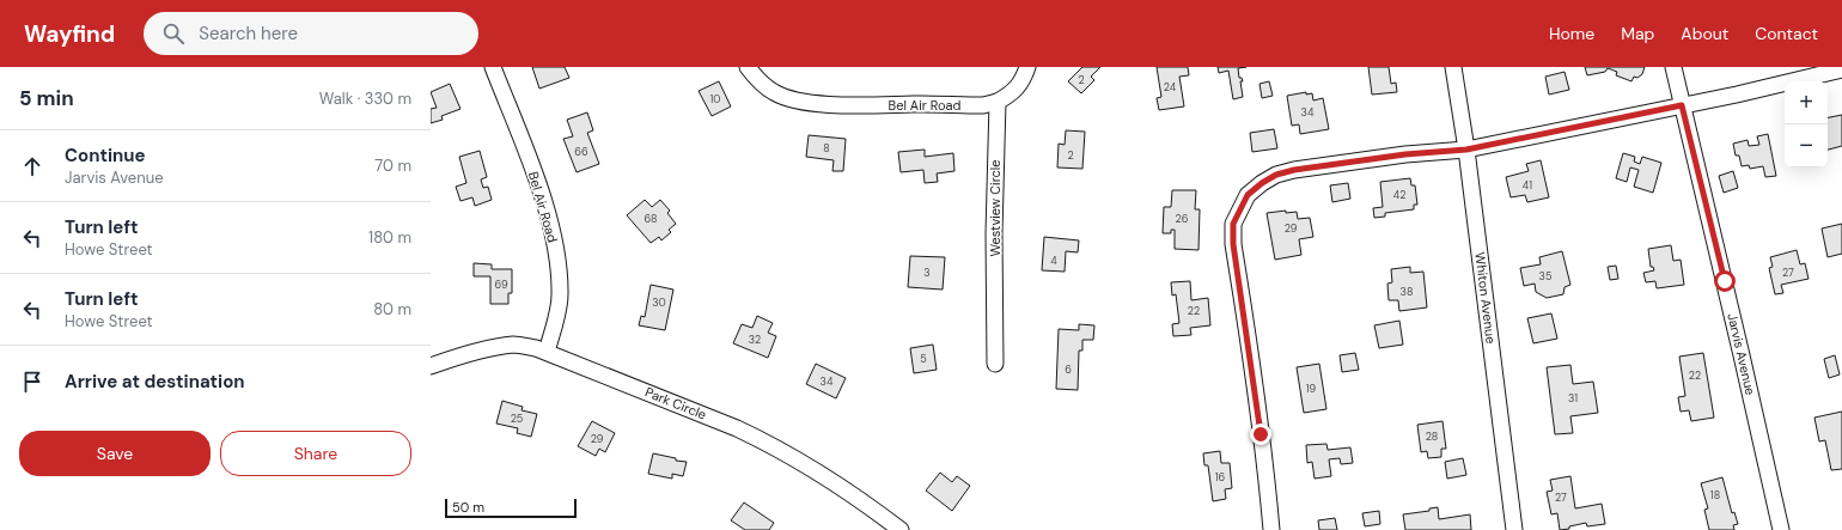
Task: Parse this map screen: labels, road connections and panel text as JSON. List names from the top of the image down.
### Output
{
  "streets": {
    "street": [
      "Bel Air Road",
      "Westview Circle",
      "Whiton Avenue",
      "Jarvis Avenue",
      "Park Circle"
    ]
  },
  "crossings": [
    ["Bel Air Road", "Westview Circle"],
    ["Bel Air Road", "Park Circle"]
  ],
  "house_numbers": [
    "2",
    "24",
    "10",
    "34",
    "8",
    "66",
    "2",
    "41",
    "42",
    "68",
    "26",
    "29",
    "4",
    "3",
    "27",
    "35",
    "69",
    "38",
    "30",
    "22",
    "32",
    "5",
    "6",
    "22",
    "34",
    "19",
    "31",
    "25",
    "28",
    "29",
    "16",
    "18",
    "27"
  ],
  "scale_bar": "50 m",
  "page": {
    "header": "Wayfind",
    "search": "Search here",
    "nav": [
      "Home",
      "Map",
      "About",
      "Contact"
    ],
    "heading": ["5 min", "Walk · 330 m"],
    "map_buttons": ["+", "−"],
    "list": [
      ["Continue", "Jarvis Avenue", "70 m"],
      ["Turn left", "Howe Street", "180 m"],
      ["Turn left", "Howe Street", "80 m"],
      "Arrive at destination"
    ],
    "buttons": ["Save", "Share"],
    "scale": "50 m"
  }
}
